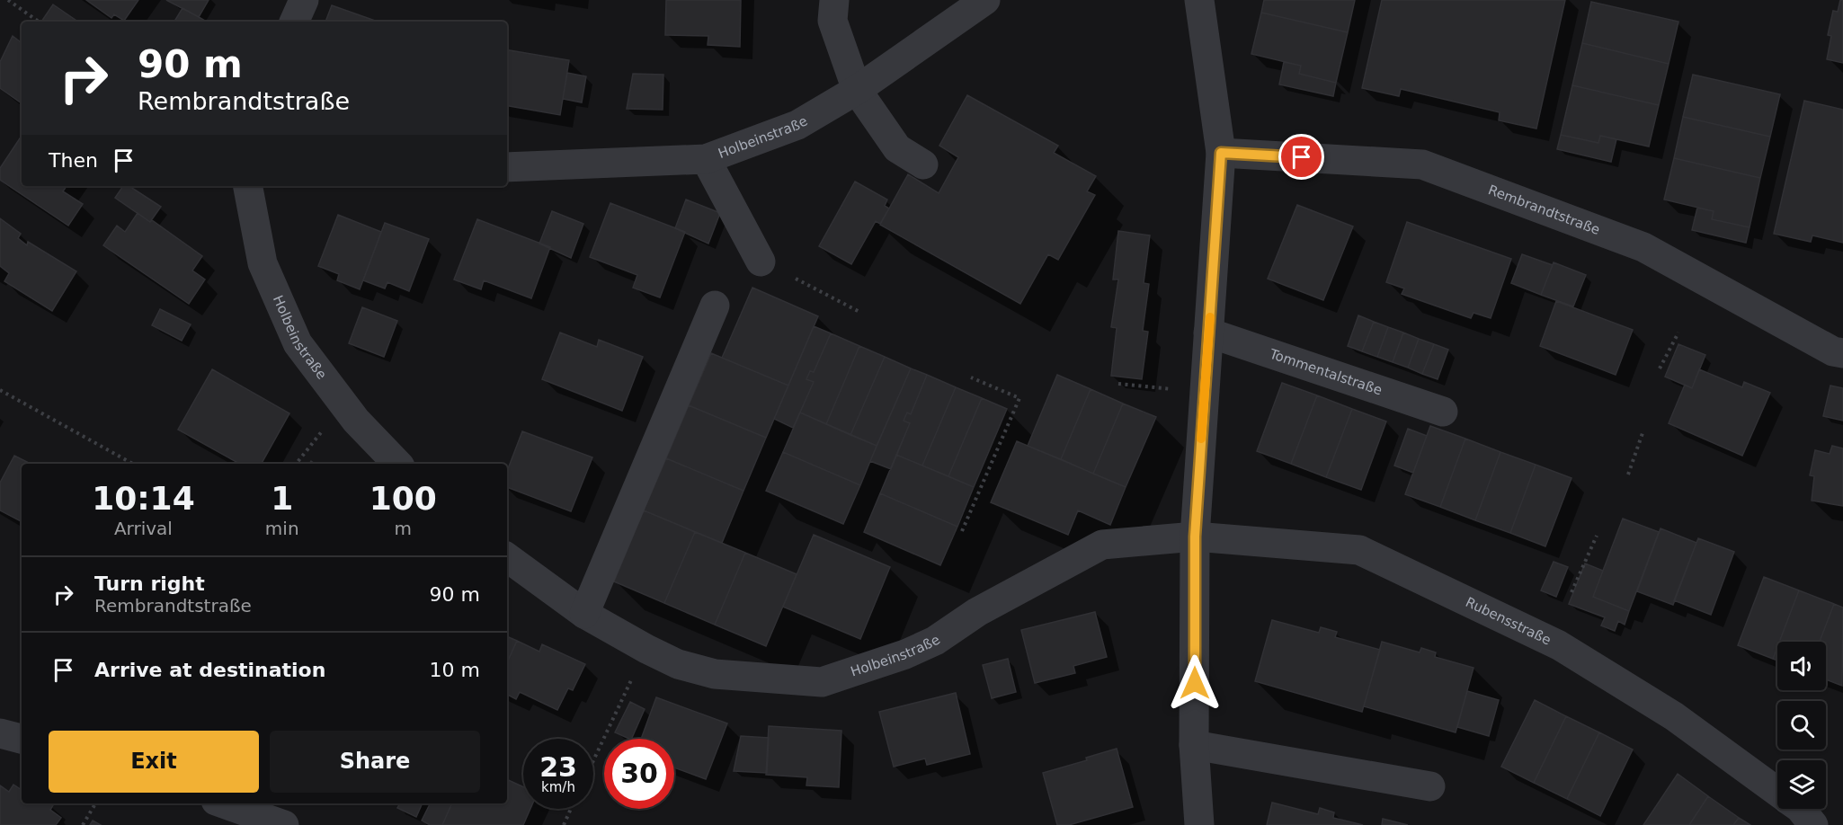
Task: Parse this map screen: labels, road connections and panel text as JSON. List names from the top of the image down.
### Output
{
  "streets": {
    "street": [
      "Holbeinstraße",
      "Rembrandtstraße",
      "Tommentalstraße",
      "Rubensstraße"
    ]
  },
  "crossings": [
    ["Holbeinstraße", "Rubensstraße"]
  ],
  "page": {
    "turn": ["90 m", "Rembrandtstraße"],
    "then": "Then",
    "eta": [
      "10:14",
      "Arrival",
      "1",
      "min",
      "100",
      "m"
    ],
    "list": [
      {
        "name": "Turn right",
        "note": "Rembrandtstraße",
        "value": "90 m"
      },
      {
        "name": "Arrive at destination",
        "value": "10 m"
      }
    ],
    "buttons": ["Exit", "Share"],
    "speed": "23 km/h",
    "limit": "30"
  }
}
